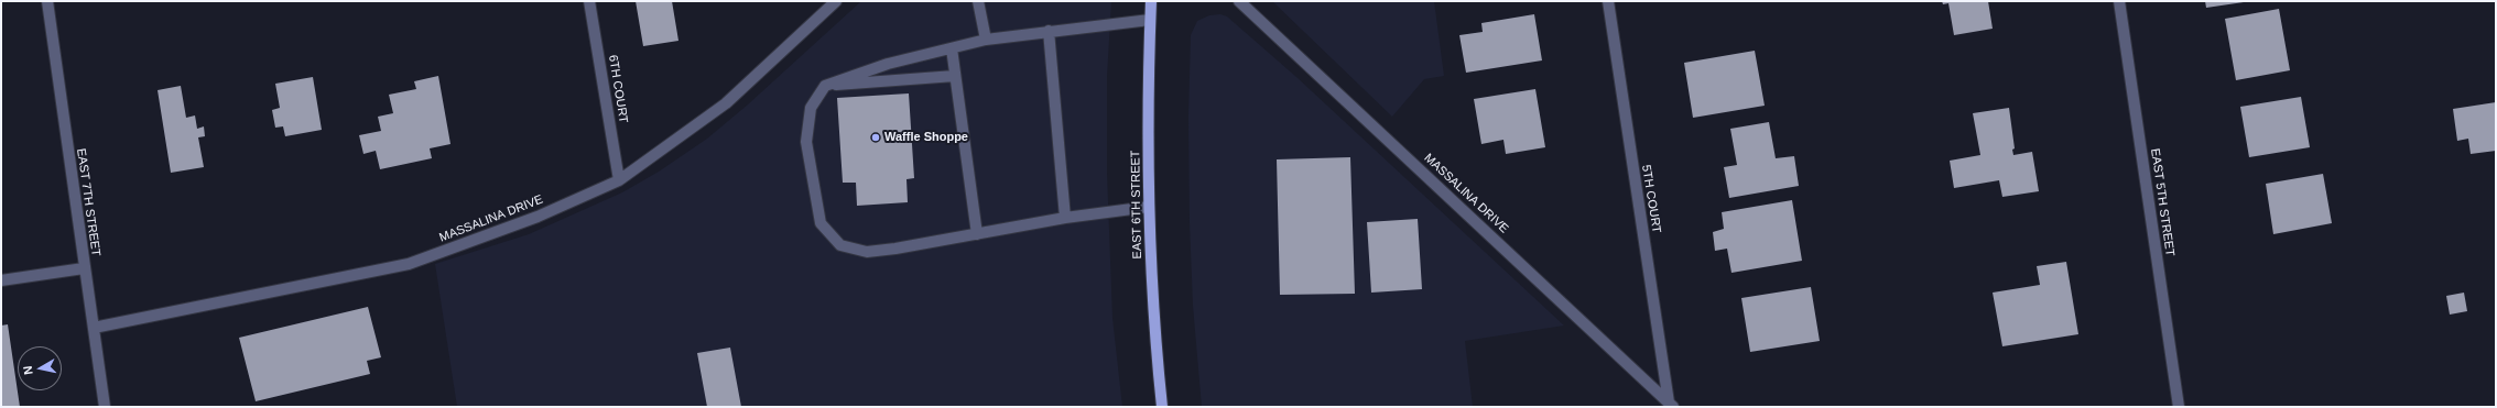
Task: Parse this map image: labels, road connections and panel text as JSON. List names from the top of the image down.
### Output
{
  "streets": {
    "main road": ["EAST 6TH STREET"],
    "street": [
      "6TH COURT",
      "MASSALINA DRIVE",
      "5TH COURT",
      "EAST 7TH STREET",
      "EAST 5TH STREET"
    ]
  },
  "crossings": [
    ["6TH COURT", "MASSALINA DRIVE"],
    ["MASSALINA DRIVE", "5TH COURT"],
    ["MASSALINA DRIVE", "EAST 7TH STREET"]
  ],
  "places": ["Waffle Shoppe"],
  "north": "left"
}
